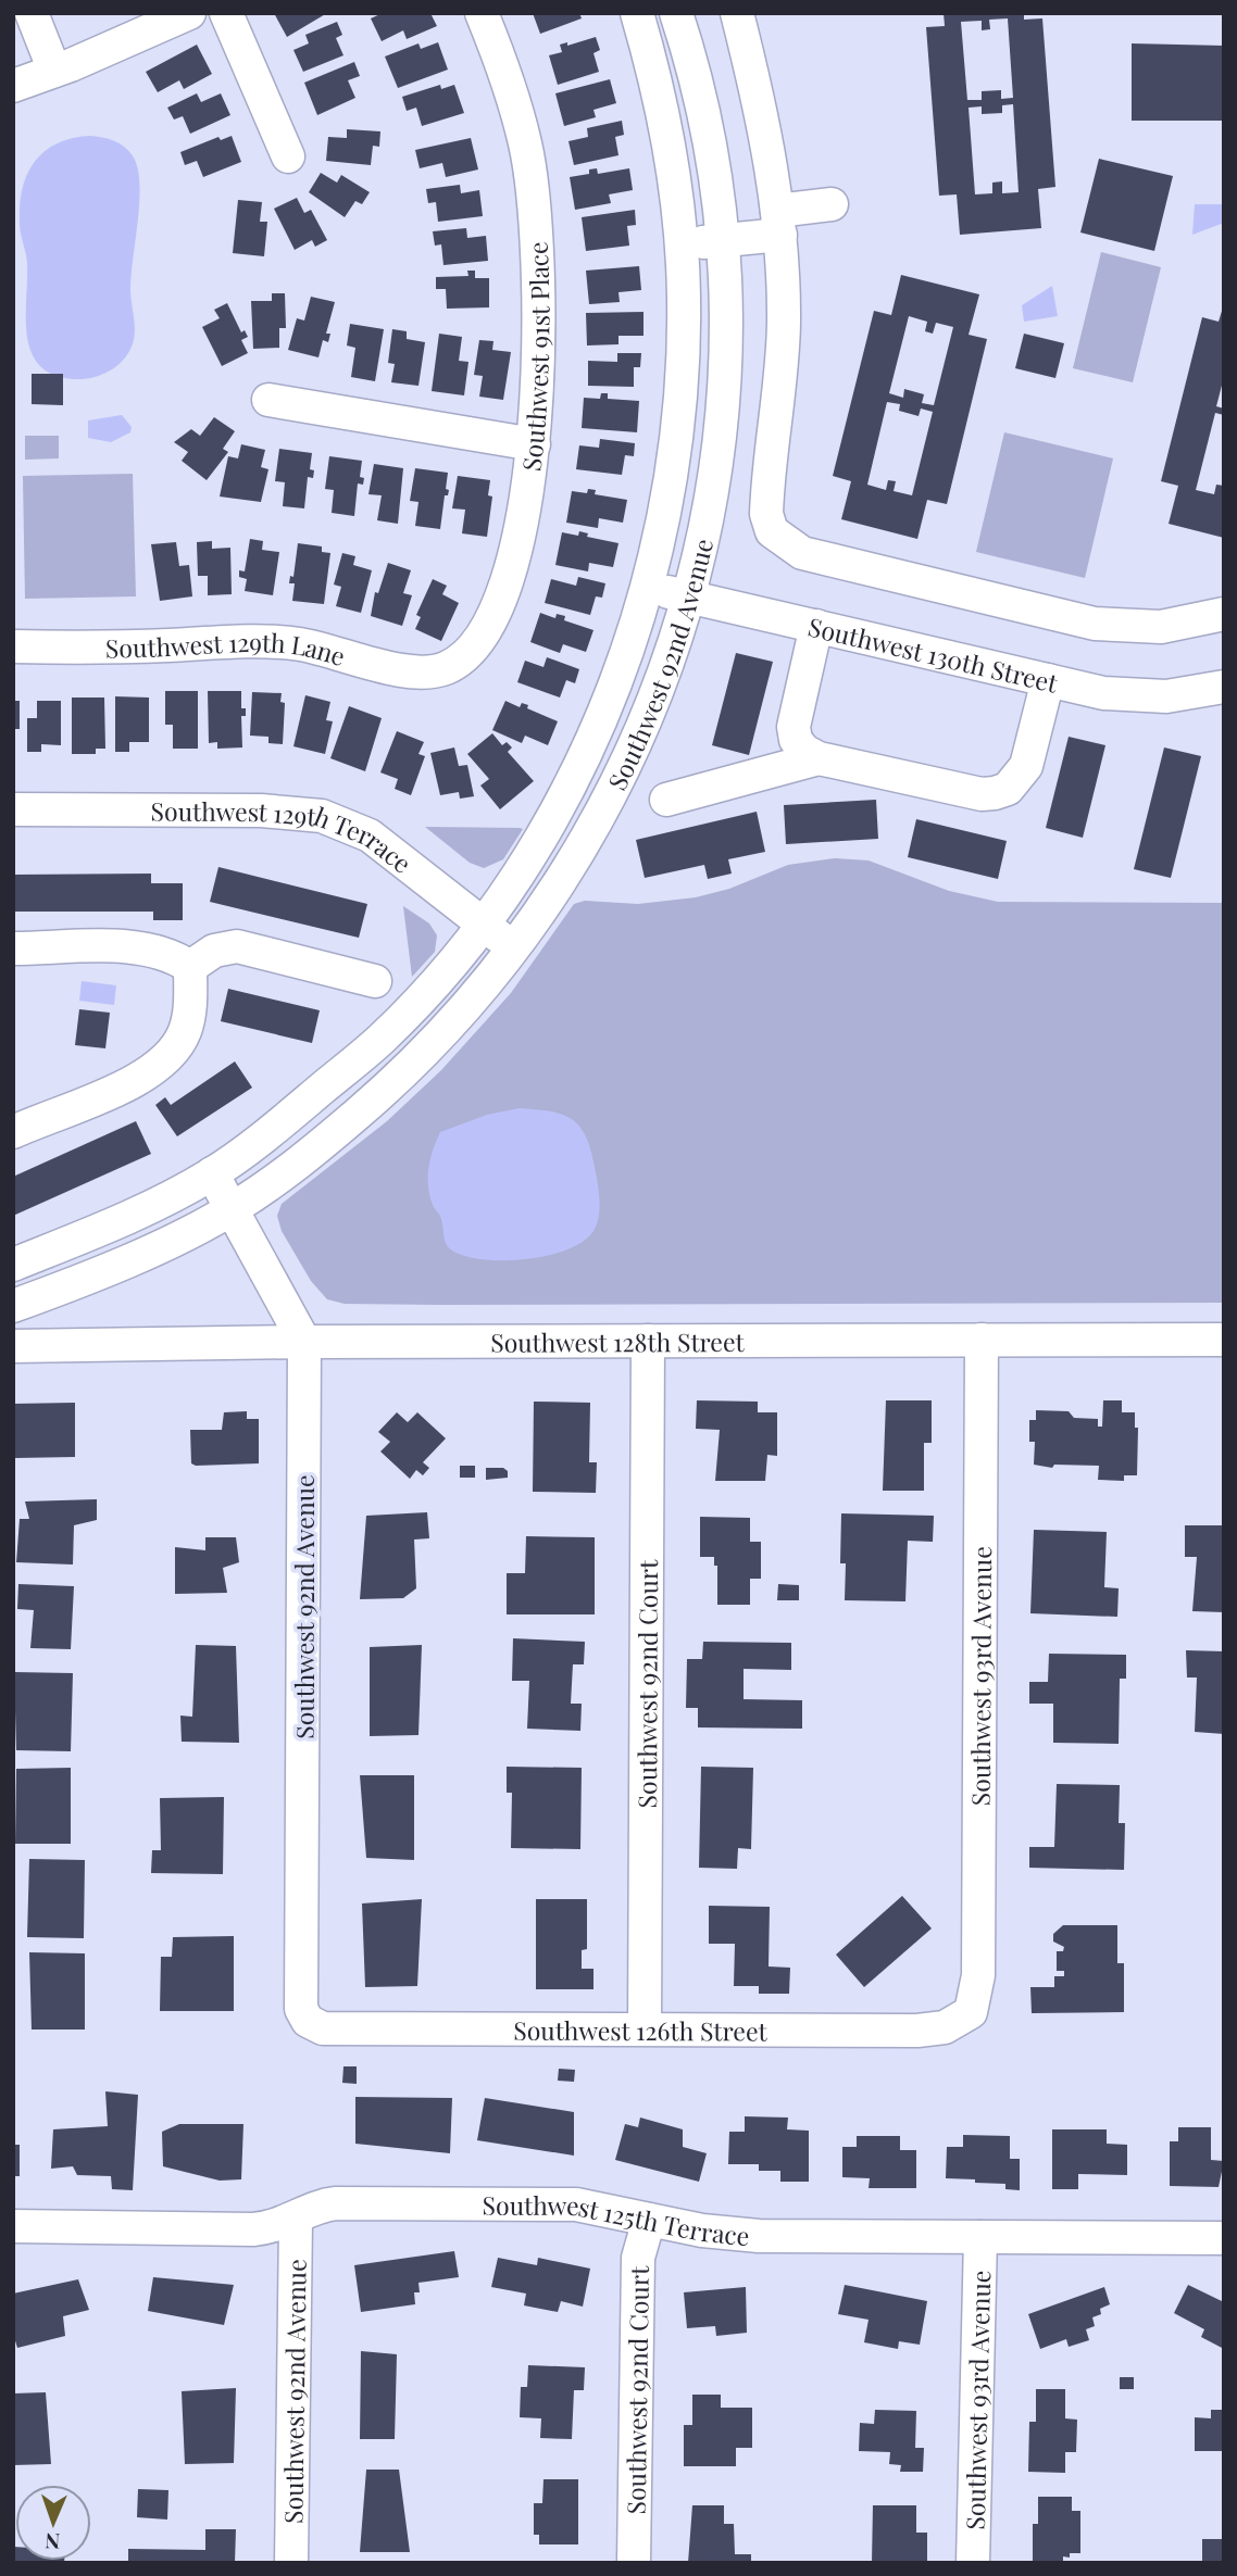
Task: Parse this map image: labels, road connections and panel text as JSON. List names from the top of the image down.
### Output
{
  "streets": {
    "street": [
      "Southwest 91st Place",
      "Southwest 129th Lane",
      "Southwest 130th Street",
      "Southwest 92nd Avenue",
      "Southwest 129th Terrace",
      "Southwest 128th Street",
      "Southwest 93rd Avenue",
      "Southwest 92nd Court",
      "Southwest 126th Street",
      "Southwest 125th Terrace"
    ]
  },
  "crossings": [
    ["Southwest 91st Place", "Southwest 129th Lane"],
    ["Southwest 130th Street", "Southwest 92nd Avenue"],
    ["Southwest 92nd Avenue", "Southwest 129th Terrace"],
    ["Southwest 92nd Avenue", "Southwest 128th Street"],
    ["Southwest 92nd Avenue", "Southwest 126th Street"],
    ["Southwest 92nd Avenue", "Southwest 125th Terrace"],
    ["Southwest 128th Street", "Southwest 93rd Avenue"],
    ["Southwest 128th Street", "Southwest 92nd Court"],
    ["Southwest 93rd Avenue", "Southwest 126th Street"],
    ["Southwest 93rd Avenue", "Southwest 125th Terrace"],
    ["Southwest 92nd Court", "Southwest 126th Street"],
    ["Southwest 92nd Court", "Southwest 125th Terrace"]
  ],
  "north": "bottom"
}
